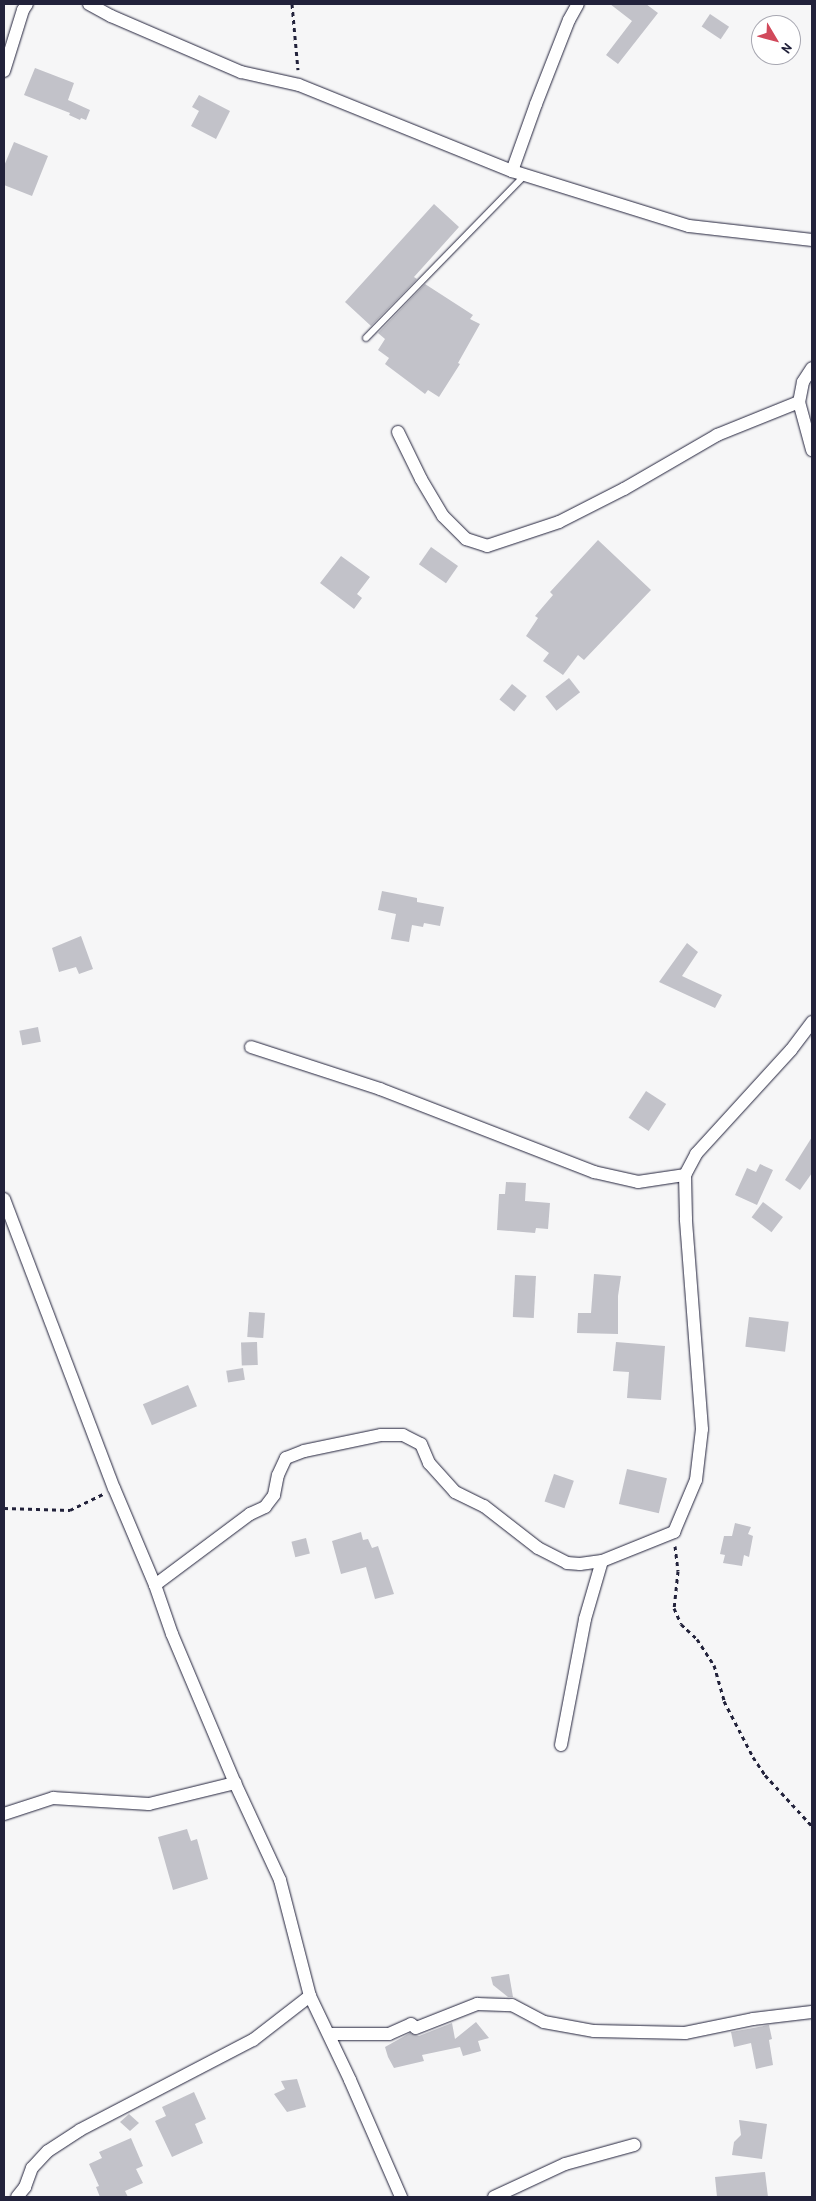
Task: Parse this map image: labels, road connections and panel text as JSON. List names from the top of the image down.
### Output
{
  "north": "bottom right"
}
